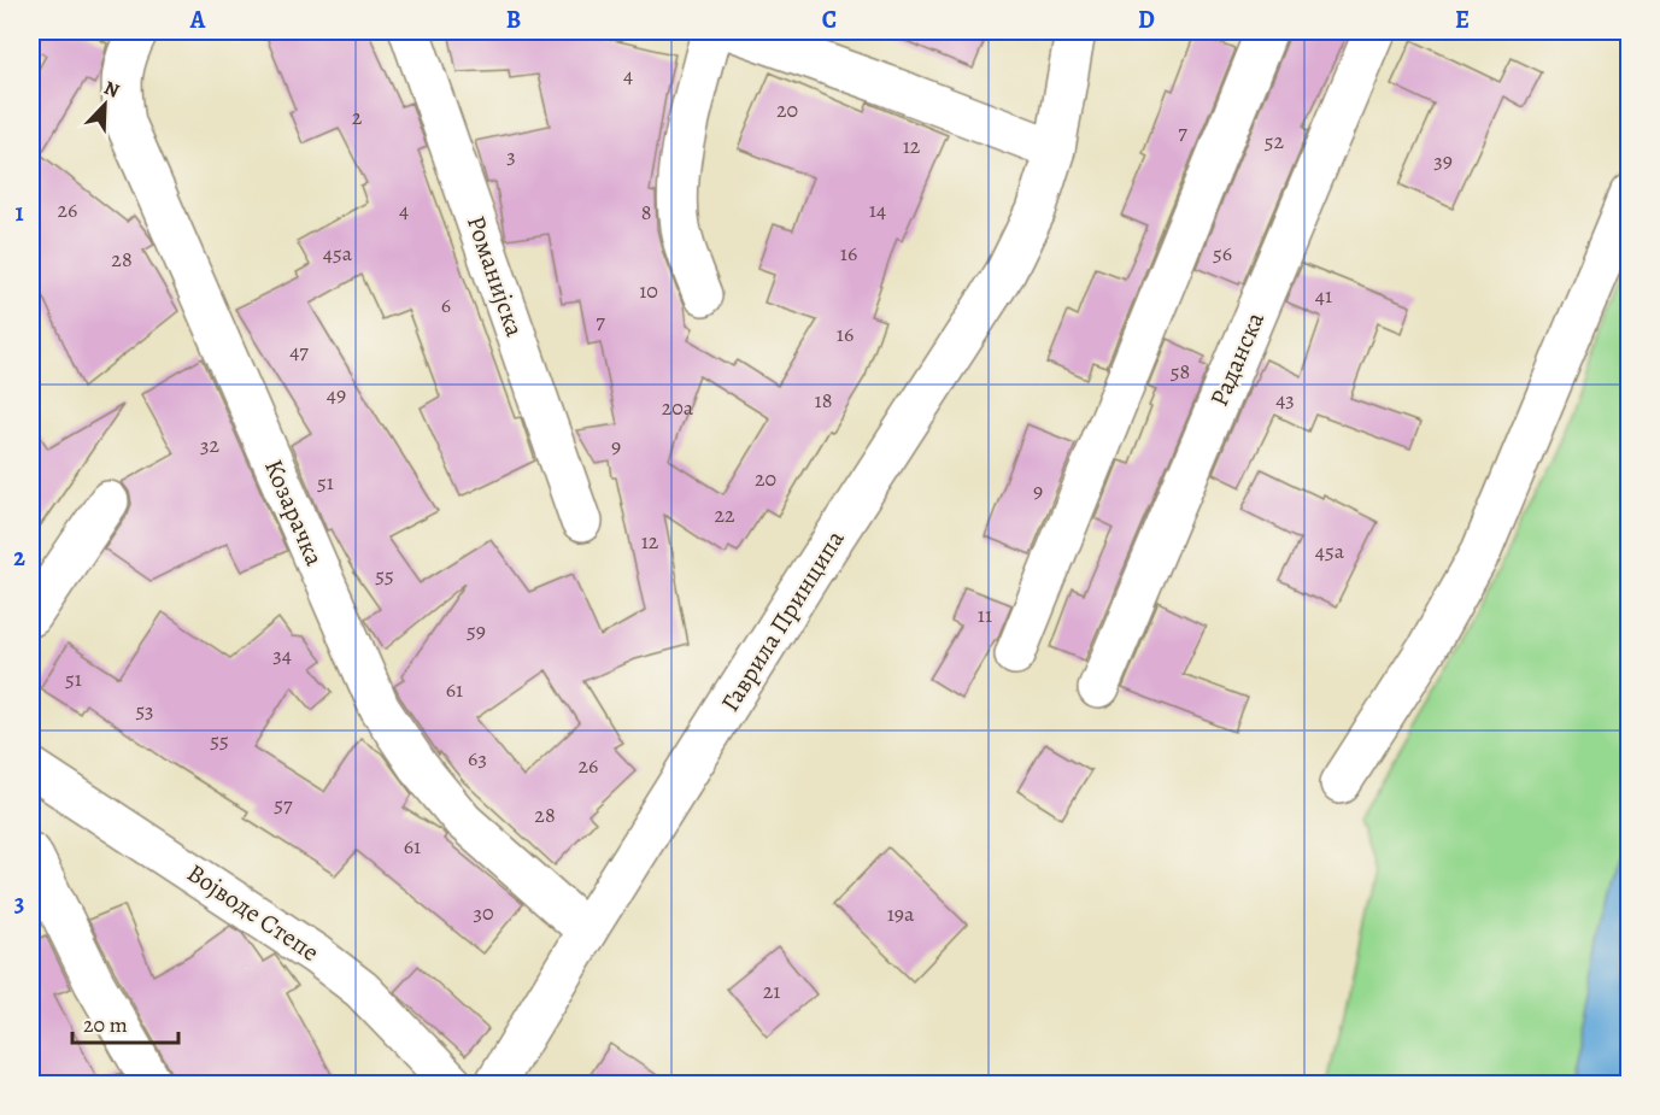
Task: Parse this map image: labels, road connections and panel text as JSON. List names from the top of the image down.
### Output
{
  "streets": {
    "street": [
      "Романијска",
      "Раданска",
      "Козарачка",
      "Гаврила Принципа",
      "Војводе Степе"
    ]
  },
  "crossings": [
    ["Козарачка", "Гаврила Принципа"]
  ],
  "house_numbers": [
    "4",
    "20",
    "2",
    "7",
    "52",
    "12",
    "3",
    "39",
    "26",
    "4",
    "14",
    "8",
    "45a",
    "16",
    "56",
    "28",
    "10",
    "41",
    "6",
    "7",
    "16",
    "47",
    "58",
    "49",
    "43",
    "18",
    "20a",
    "32",
    "9",
    "20",
    "51",
    "9",
    "22",
    "12",
    "45a",
    "55",
    "11",
    "59",
    "34",
    "51",
    "61",
    "53",
    "55",
    "63",
    "26",
    "57",
    "28",
    "61",
    "30",
    "19a",
    "21"
  ],
  "scale_bar": "20 m",
  "north": "top right",
  "grid": {
    "columns": [
      "A",
      "B",
      "C",
      "D",
      "E"
    ],
    "rows": ["1", "2", "3"]
  }
}
